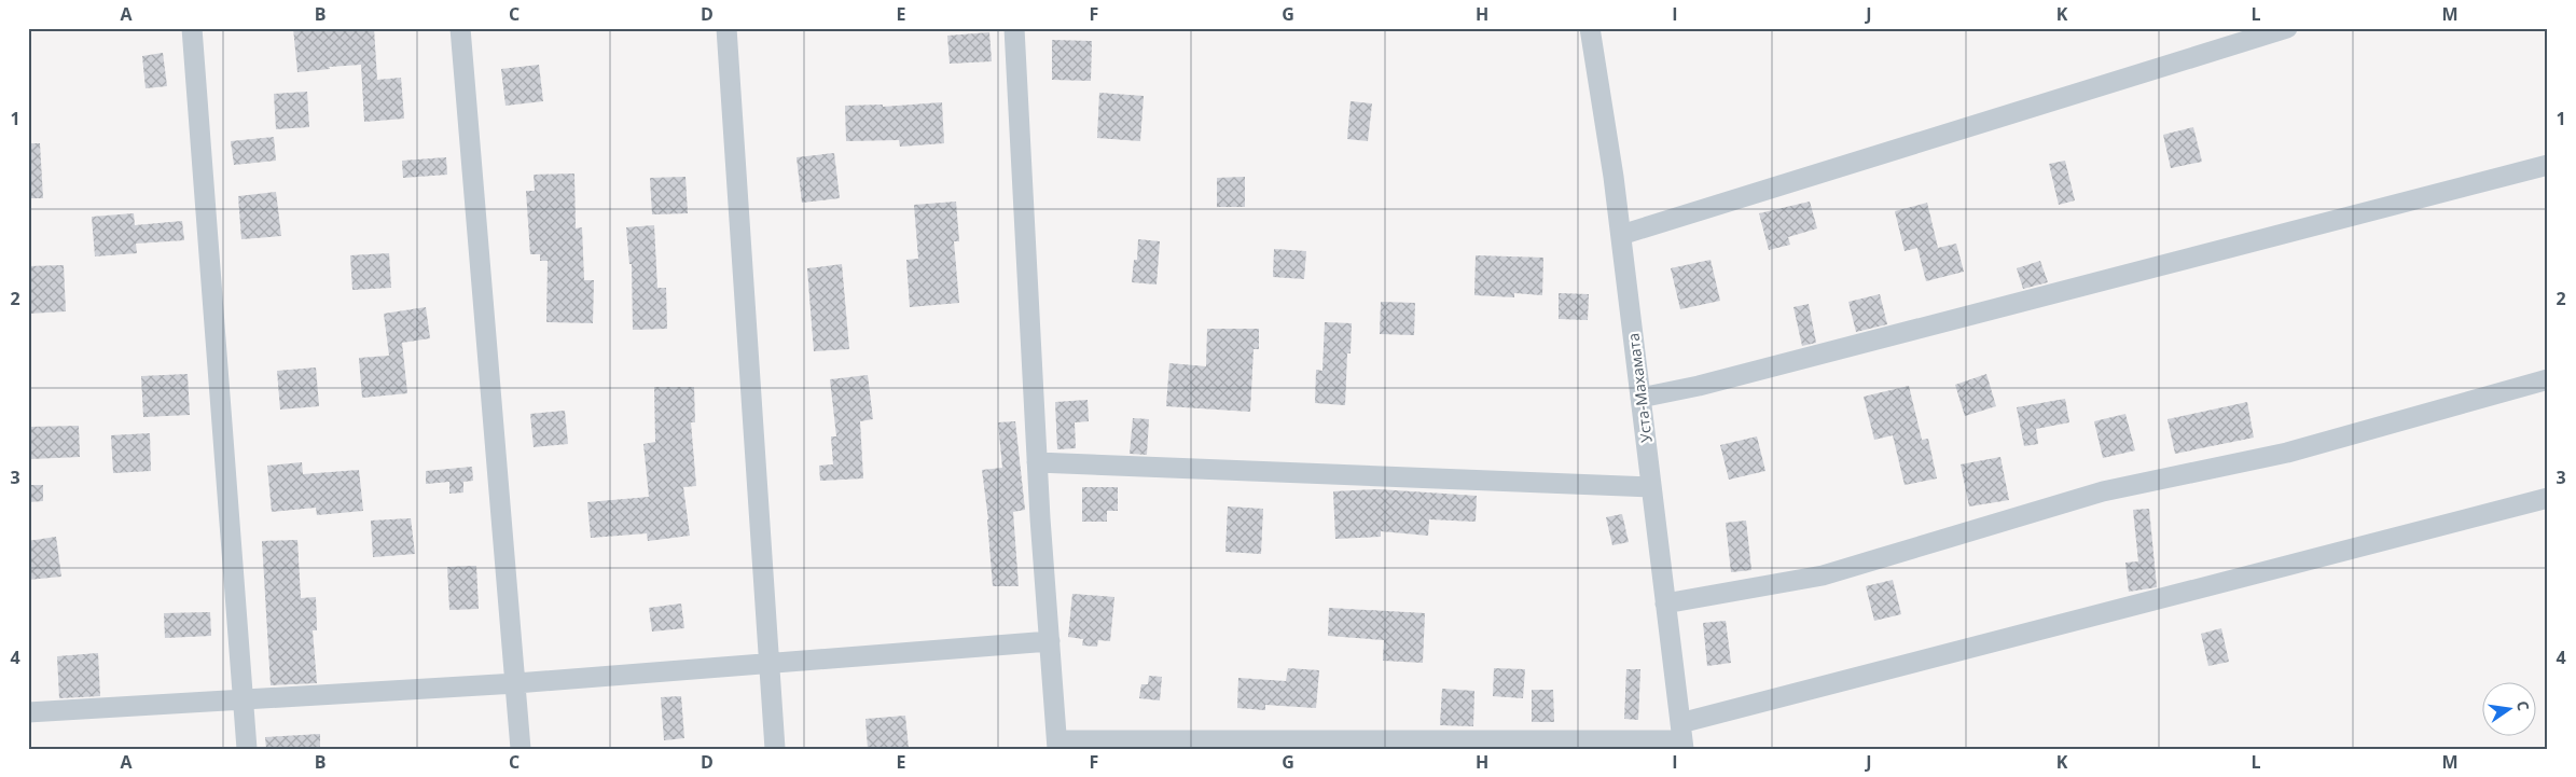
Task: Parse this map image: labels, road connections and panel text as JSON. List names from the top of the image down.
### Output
{
  "streets": {
    "street": ["Уста-Махамата"]
  },
  "north": "right",
  "grid": {
    "columns": [
      "A",
      "B",
      "C",
      "D",
      "E",
      "F",
      "G",
      "H",
      "I",
      "J",
      "K",
      "L",
      "M"
    ],
    "rows": [
      "1",
      "2",
      "3",
      "4"
    ]
  }
}
